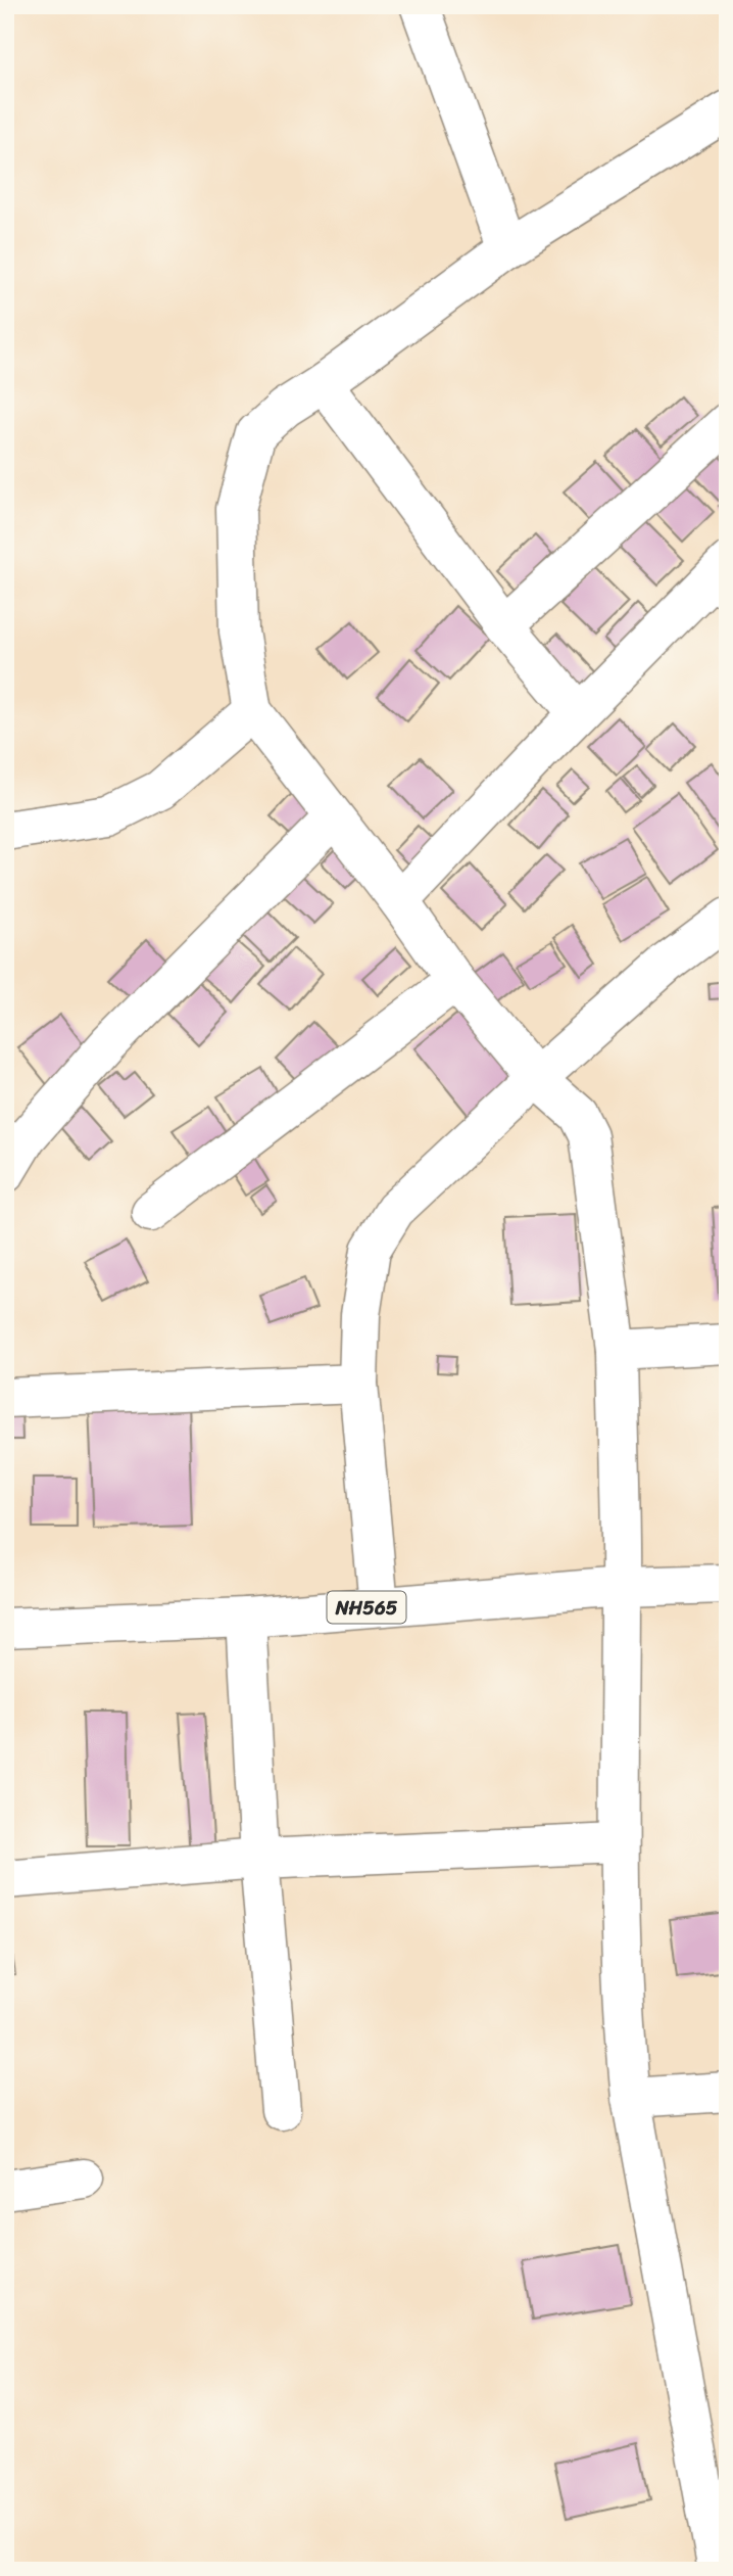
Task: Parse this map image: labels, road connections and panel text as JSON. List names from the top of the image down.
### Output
{
  "streets": {
    "main road": ["NH565"]
  }
}
